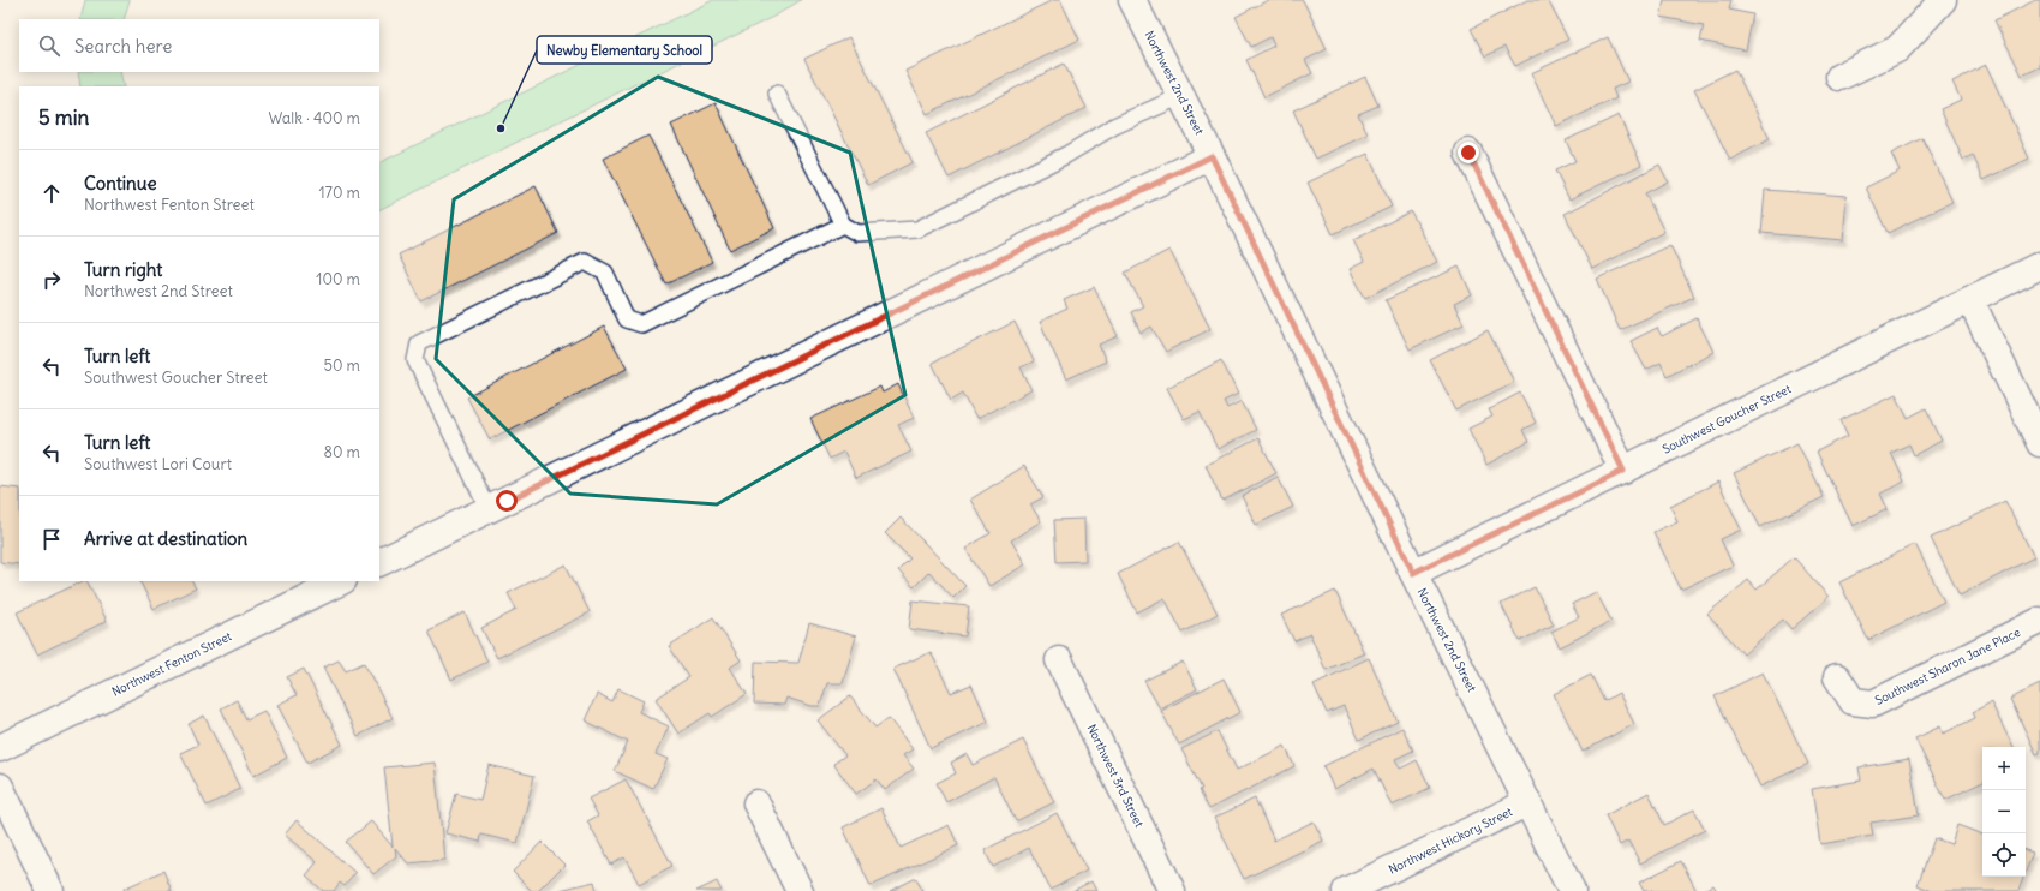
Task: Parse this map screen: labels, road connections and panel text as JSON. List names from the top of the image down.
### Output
{
  "streets": {
    "street": [
      "Northwest 2nd Street",
      "Southwest Goucher Street",
      "Northwest Fenton Street",
      "Southwest Sharon Jane Place",
      "Northwest 3rd Street",
      "Northwest Hickory Street"
    ]
  },
  "crossings": [
    ["Northwest 2nd Street", "Southwest Goucher Street"],
    ["Northwest 2nd Street", "Northwest Hickory Street"]
  ],
  "places": ["Newby Elementary School"],
  "page": {
    "search": "Search here",
    "heading": ["5 min", "Walk · 400 m"],
    "list": [
      ["Continue", "Northwest Fenton Street", "170 m"],
      ["Turn right", "Northwest 2nd Street", "100 m"],
      ["Turn left", "Southwest Goucher Street", "50 m"],
      ["Turn left", "Southwest Lori Court", "80 m"],
      "Arrive at destination"
    ],
    "map_buttons": ["+", "−"]
  }
}
